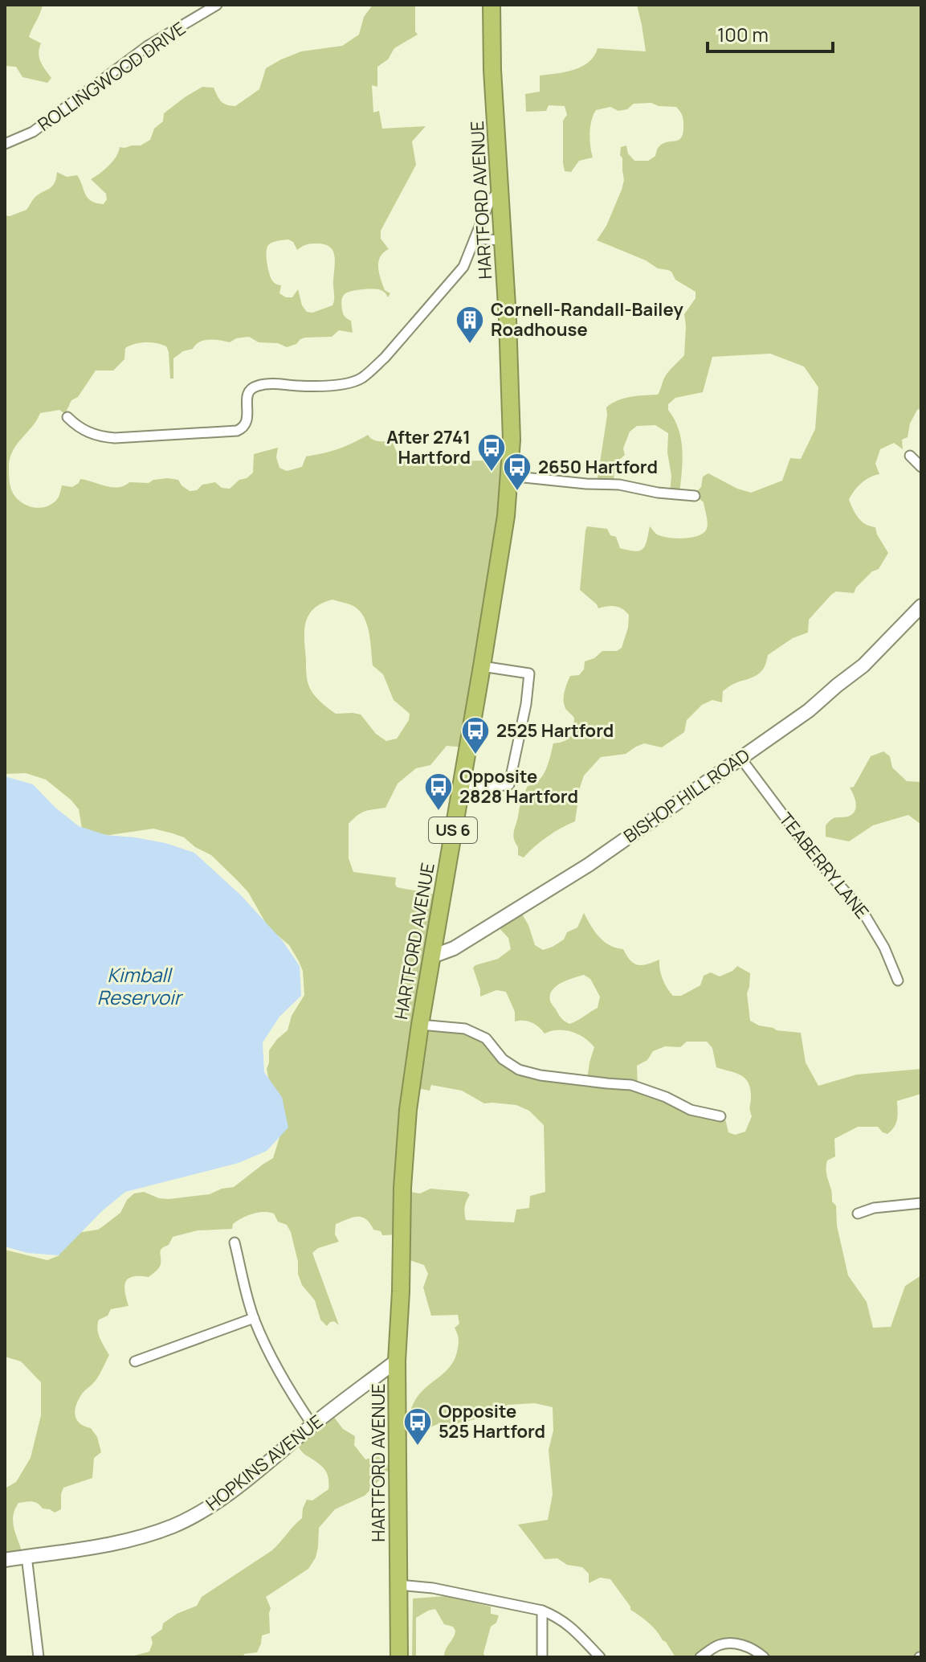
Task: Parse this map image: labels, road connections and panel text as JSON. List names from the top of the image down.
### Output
{
  "streets": {
    "highway": ["HARTFORD AVENUE", "US 6"],
    "street": [
      "ROLLINGWOOD DRIVE",
      "BISHOP HILL ROAD",
      "TEABERRY LANE",
      "HOPKINS AVENUE"
    ]
  },
  "crossings": [
    ["HARTFORD AVENUE", "BISHOP HILL ROAD"],
    ["HARTFORD AVENUE", "HOPKINS AVENUE"],
    ["BISHOP HILL ROAD", "TEABERRY LANE"]
  ],
  "water": ["Kimball Reservoir"],
  "places": {
    "building": ["Cornell-Randall-Bailey Roadhouse"],
    "bus stop": [
      "After 2741 Hartford",
      "2650 Hartford",
      "2525 Hartford",
      "Opposite 2828 Hartford",
      "Opposite 525 Hartford"
    ]
  },
  "scale_bar": "100 m"
}
